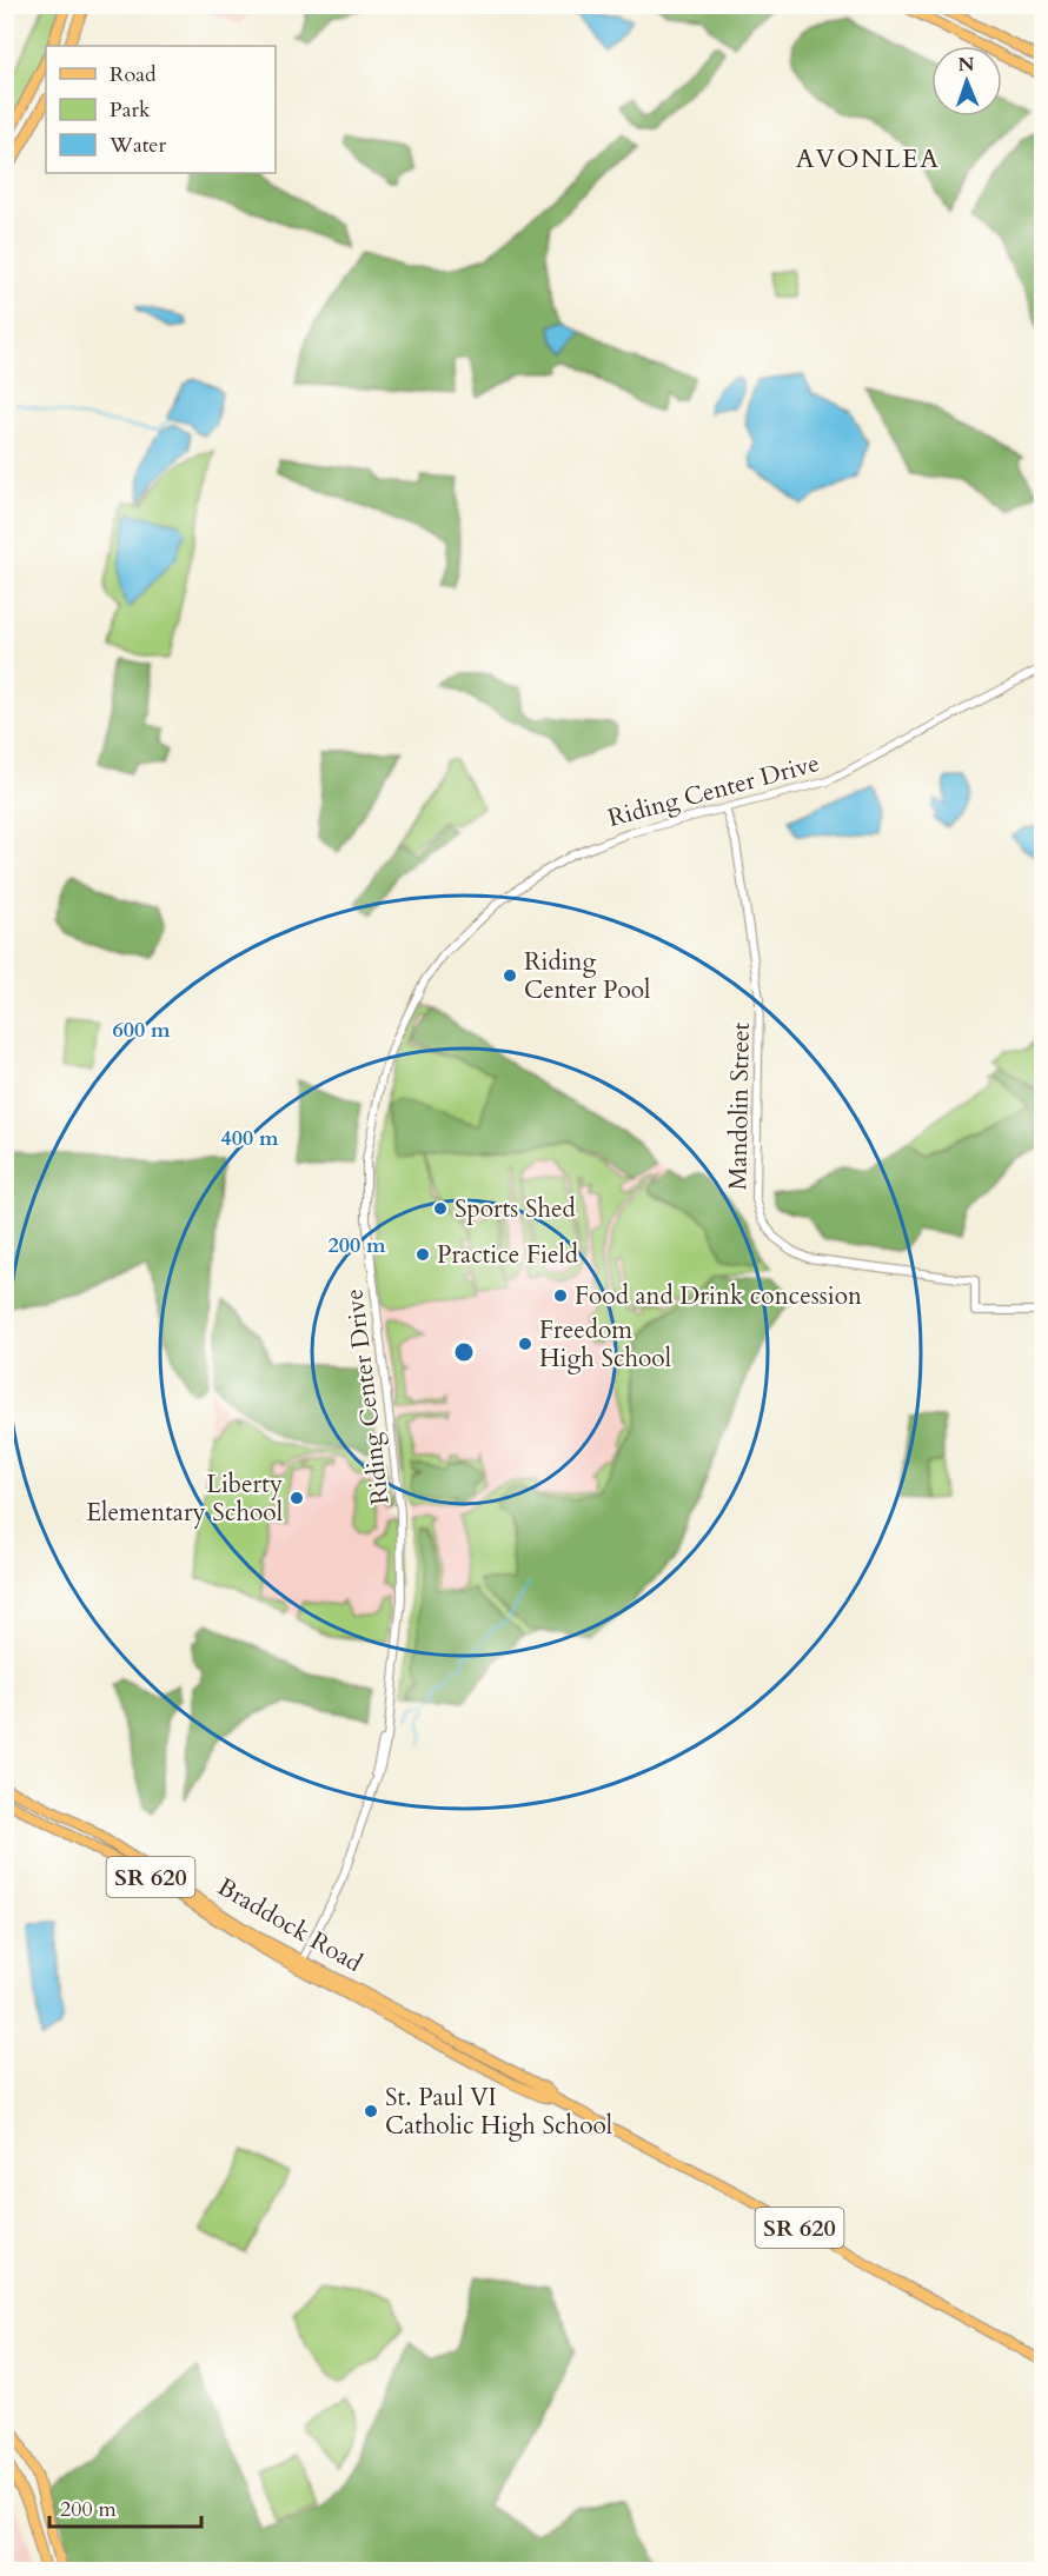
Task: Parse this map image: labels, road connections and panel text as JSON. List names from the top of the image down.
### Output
{
  "streets": {
    "main road": ["SR 620", "Braddock Road"],
    "street": ["Riding Center Drive", "Mandolin Street"]
  },
  "crossings": [
    ["Riding Center Drive", "Mandolin Street"],
    ["Riding Center Drive", "Braddock Road"]
  ],
  "districts": ["AVONLEA"],
  "places": [
    "Riding Center Pool",
    "Sports Shed",
    "Practice Field",
    "Food and Drink concession",
    "Freedom High School",
    "Liberty Elementary School",
    "St. Paul VI Catholic High School"
  ],
  "legend": ["Road", "Park", "Water"],
  "scale_bar": "200 m",
  "north": "top",
  "rings": ["600 m", "400 m", "200 m"]
}
